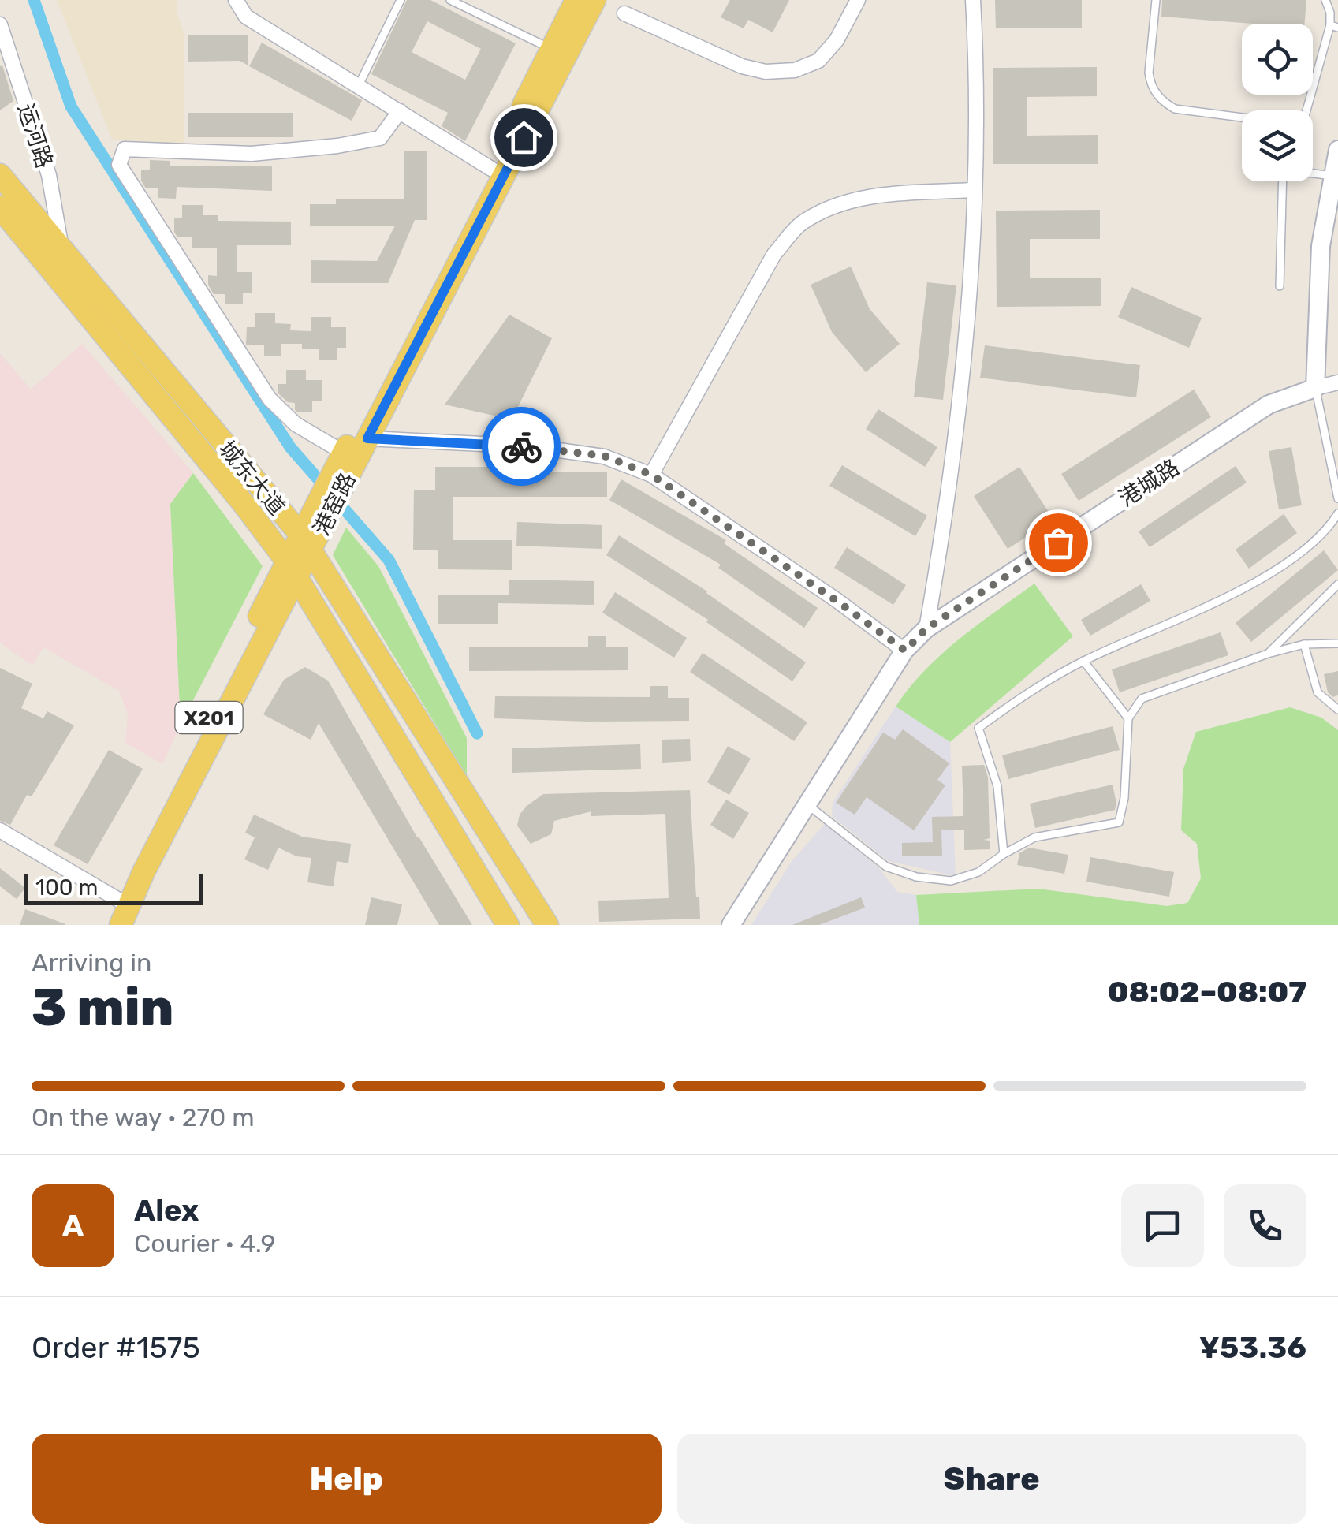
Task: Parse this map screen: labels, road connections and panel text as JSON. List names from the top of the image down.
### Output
{
  "streets": {
    "main road": ["城东大道", "港窑路", "X201"],
    "street": ["运河路", "港城路"]
  },
  "crossings": [
    ["运河路", "城东大道"],
    ["城东大道", "港窑路"]
  ],
  "scale_bar": "100 m",
  "page": {
    "scale": "100 m",
    "heading": ["3 min", "Arriving in", "08:02–08:07"],
    "panel": [
      "Alex",
      "Courier · 4.9",
      "Order #1575",
      "¥53.36"
    ],
    "bar": "On the way · 270 m",
    "round": "A",
    "buttons": ["Help", "Share"]
  }
}
